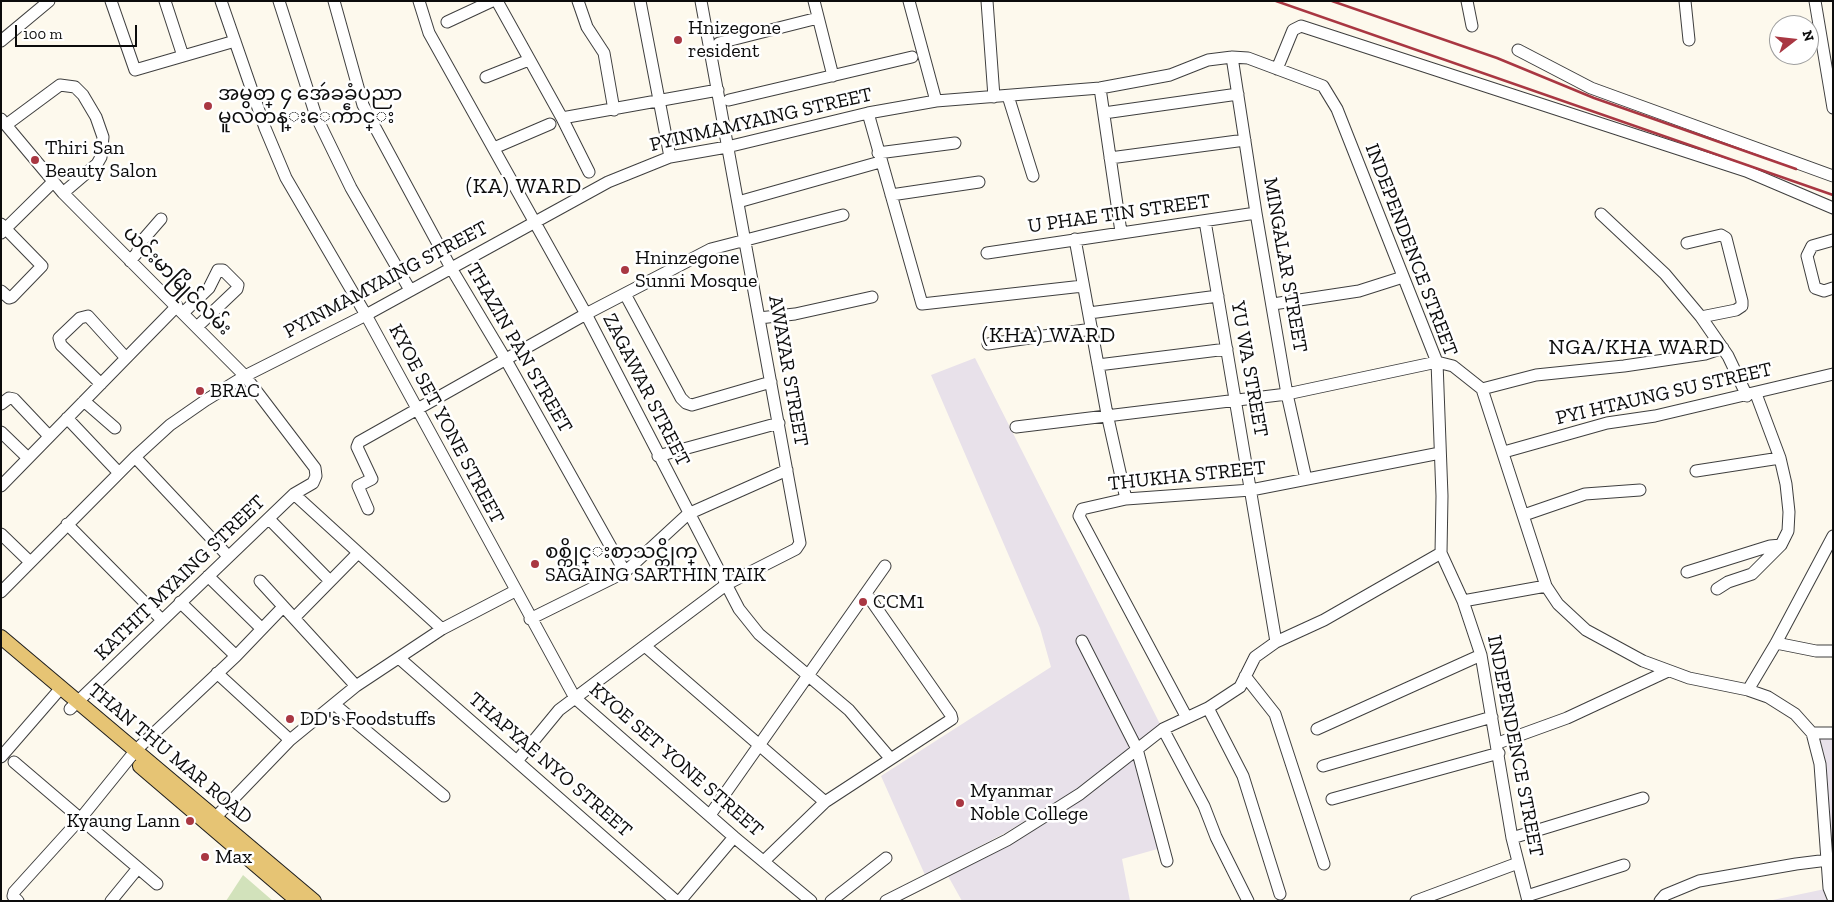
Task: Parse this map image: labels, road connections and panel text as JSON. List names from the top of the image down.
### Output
{
  "streets": {
    "main road": ["THAN THU MAR ROAD"],
    "street": [
      "PYINMAMYAING STREET",
      "U PHAE TIN STREET",
      "INDEPENDENCE STREET",
      "MINGALAR STREET",
      "ယင်းမာမြိုင်လမ်း",
      "THAZIN PAN STREET",
      "YU WA STREET",
      "AWAYAR STREET",
      "ZAGAWAR STREET",
      "PYI HTAUNG SU STREET",
      "KYOE SET YONE STREET",
      "THUKHA STREET",
      "KATHIT MYAING STREET",
      "THAPYAE NYO STREET"
    ]
  },
  "crossings": [
    ["PYINMAMYAING STREET", "INDEPENDENCE STREET"],
    ["PYINMAMYAING STREET", "MINGALAR STREET"],
    ["PYINMAMYAING STREET", "ယင်းမာမြိုင်လမ်း"],
    ["PYINMAMYAING STREET", "THAZIN PAN STREET"],
    ["PYINMAMYAING STREET", "AWAYAR STREET"],
    ["PYINMAMYAING STREET", "ZAGAWAR STREET"],
    ["PYINMAMYAING STREET", "KYOE SET YONE STREET"],
    ["U PHAE TIN STREET", "MINGALAR STREET"],
    ["U PHAE TIN STREET", "YU WA STREET"],
    ["INDEPENDENCE STREET", "THUKHA STREET"],
    ["MINGALAR STREET", "THUKHA STREET"],
    ["ယင်းမာမြိုင်လမ်း", "KATHIT MYAING STREET"],
    ["YU WA STREET", "THUKHA STREET"],
    ["AWAYAR STREET", "ZAGAWAR STREET"],
    ["KATHIT MYAING STREET", "THAN THU MAR ROAD"]
  ],
  "districts": ["(KA) WARD", "(KHA) WARD", "NGA/KHA WARD"],
  "places": [
    "Hnizegone resident",
    "အမွတ္ ၄ အေဴခခံပညာ မူလတန္းေကဵာင္း",
    "Thiri San Beauty Salon",
    "Hninzegone Sunni Mosque",
    "BRAC",
    "စစ္ကိုင္းစာသင္တိုက္ SAGAING SARTHIN TAIK",
    "CCM1",
    "DD's Foodstuffs",
    "Myanmar Noble College",
    "Kyaung Lann",
    "Max"
  ],
  "scale_bar": "100 m",
  "north": "right"
}
